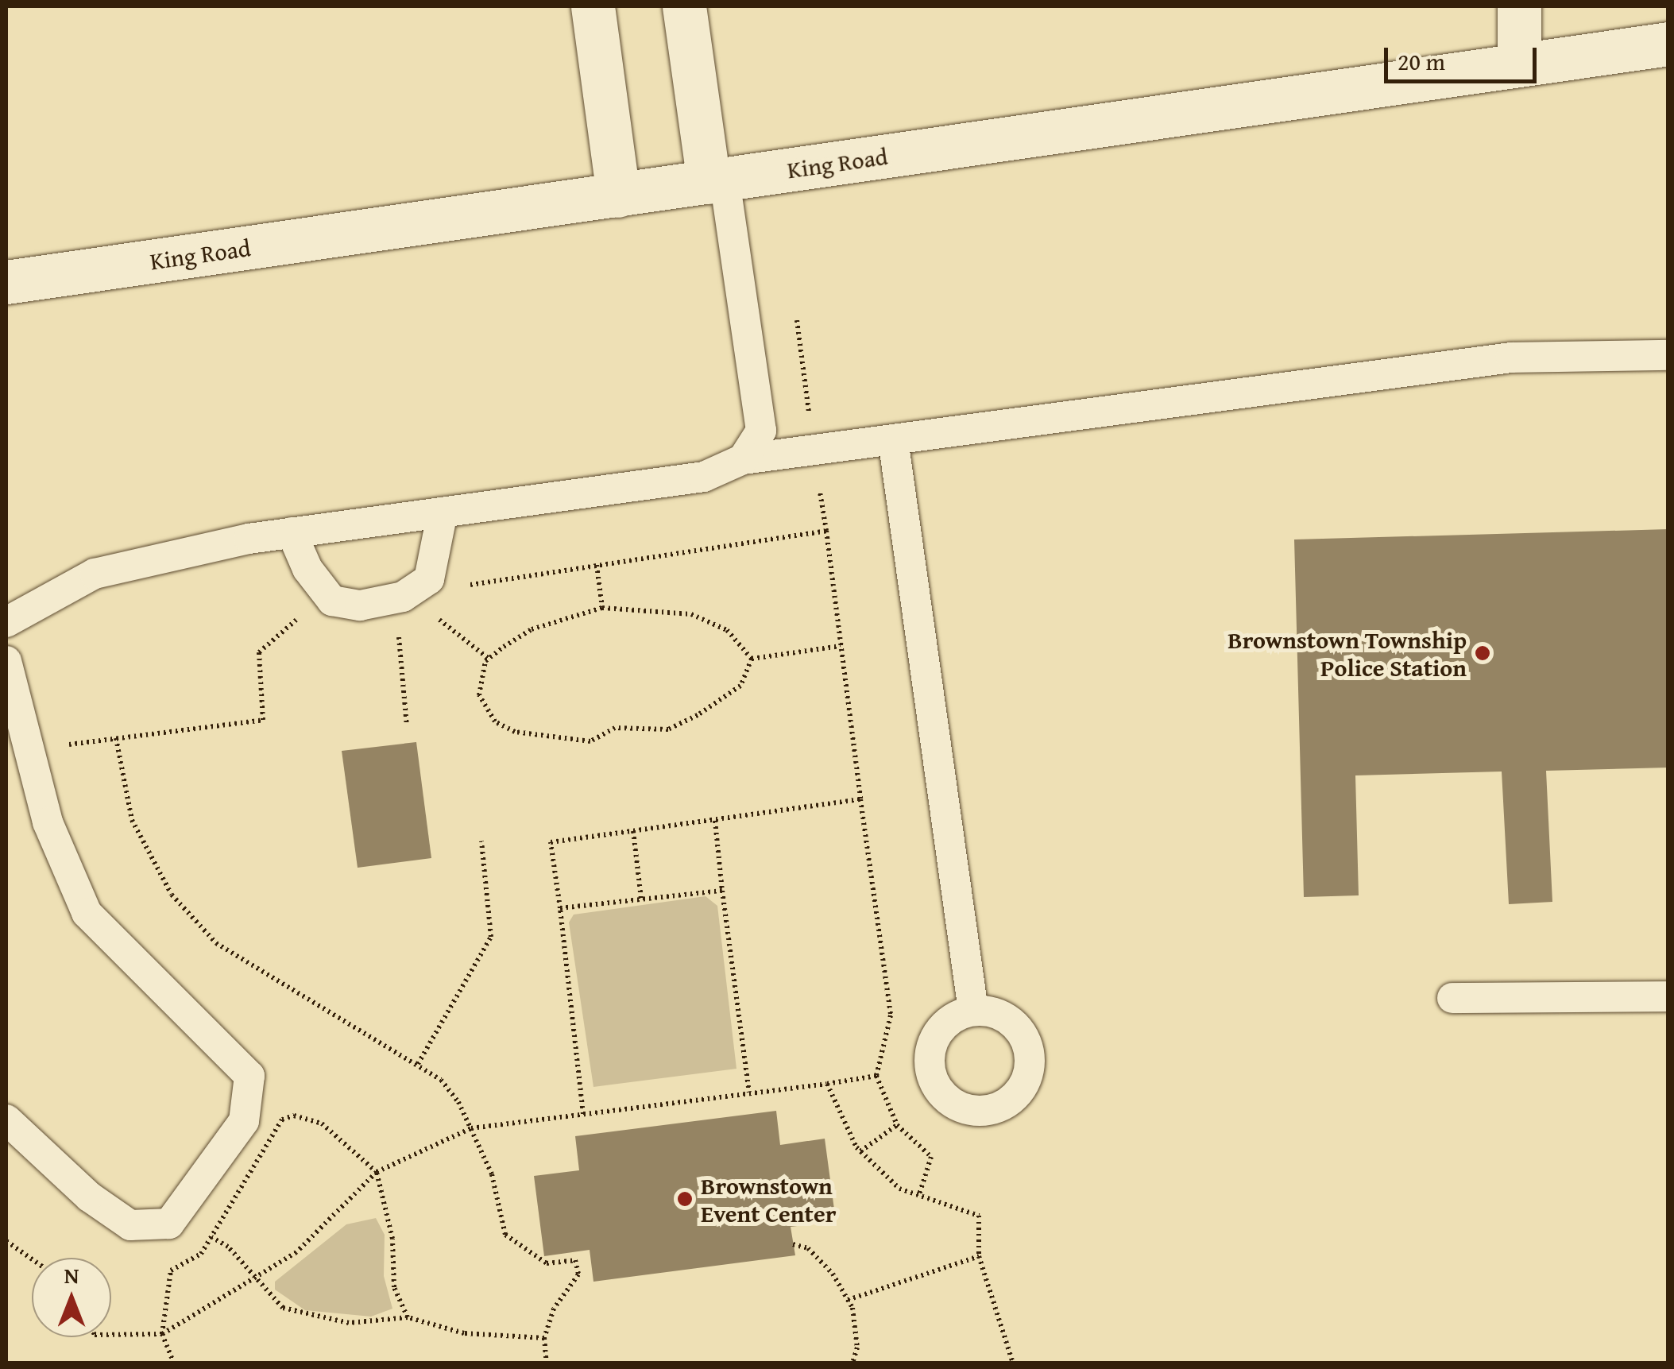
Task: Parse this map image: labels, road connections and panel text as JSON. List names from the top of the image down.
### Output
{
  "streets": {
    "main road": ["King Road"]
  },
  "places": ["Brownstown Township Police Station", "Brownstown Event Center"],
  "scale_bar": "20 m",
  "north": "top"
}
